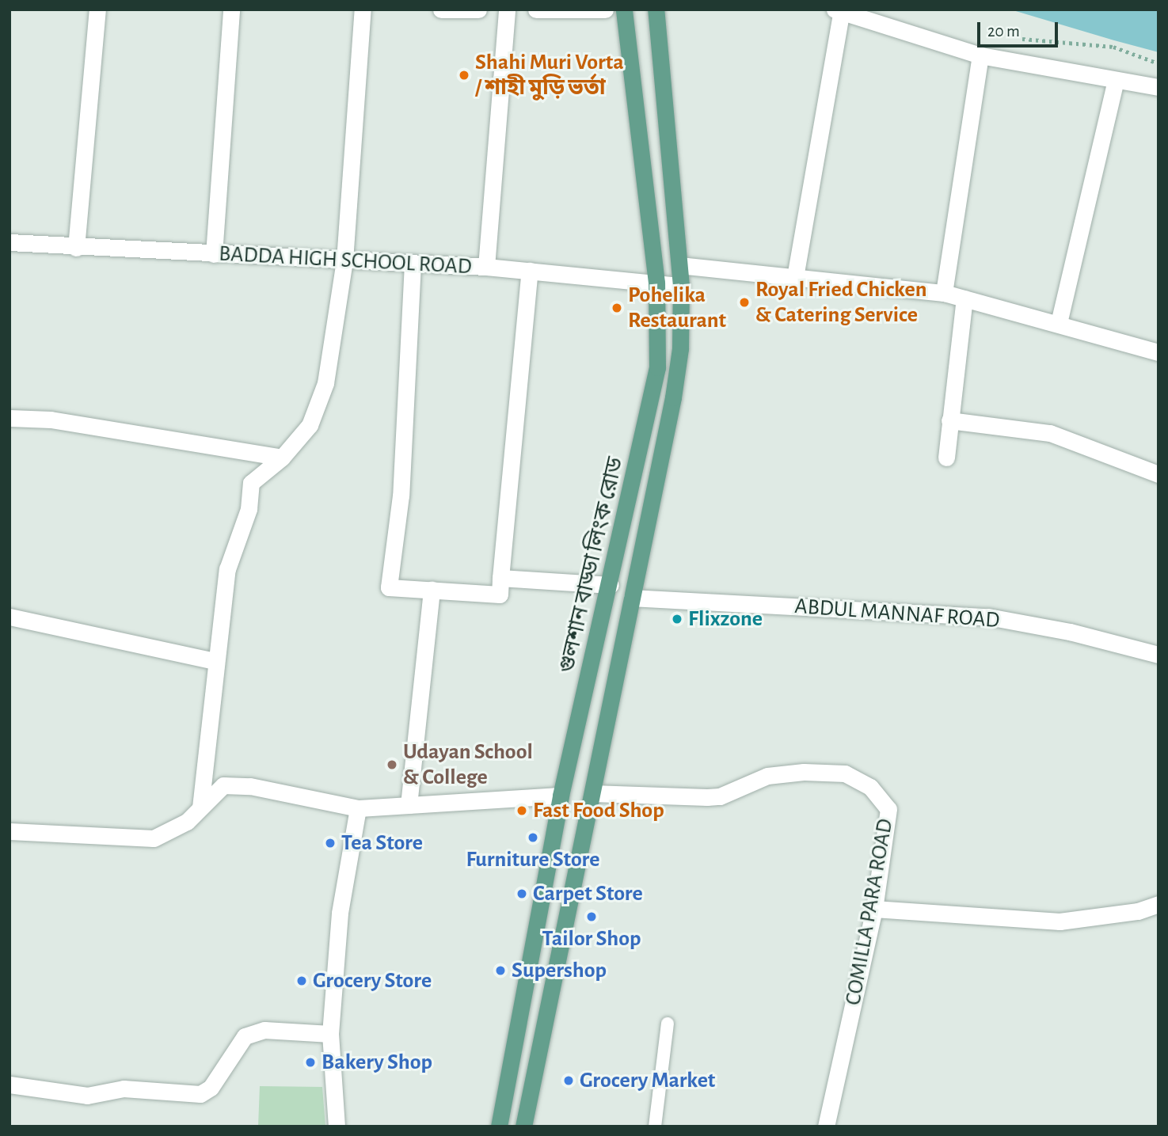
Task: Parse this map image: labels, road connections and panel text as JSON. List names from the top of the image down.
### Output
{
  "streets": {
    "main road": ["গুলশান বাড্ডা লিংক রোড"],
    "street": ["BADDA HIGH SCHOOL ROAD", "ABDUL MANNAF ROAD", "COMILLA PARA ROAD"]
  },
  "crossings": [
    ["BADDA HIGH SCHOOL ROAD", "গুলশান বাড্ডা লিংক রোড"],
    ["গুলশান বাড্ডা লিংক রোড", "ABDUL MANNAF ROAD"],
    ["গুলশান বাড্ডা লিংক রোড", "COMILLA PARA ROAD"]
  ],
  "places": [
    "Shahi Muri Vorta / শাহী মুড়ি ভর্তা",
    "Royal Fried Chicken & Catering Service",
    "Pohelika Restaurant",
    "Flixzone",
    "Udayan School & College",
    "Fast Food Shop",
    "Furniture Store",
    "Tea Store",
    "Carpet Store",
    "Tailor Shop",
    "Supershop",
    "Grocery Store",
    "Bakery Shop",
    "Grocery Market"
  ],
  "scale_bar": "20 m"
}
